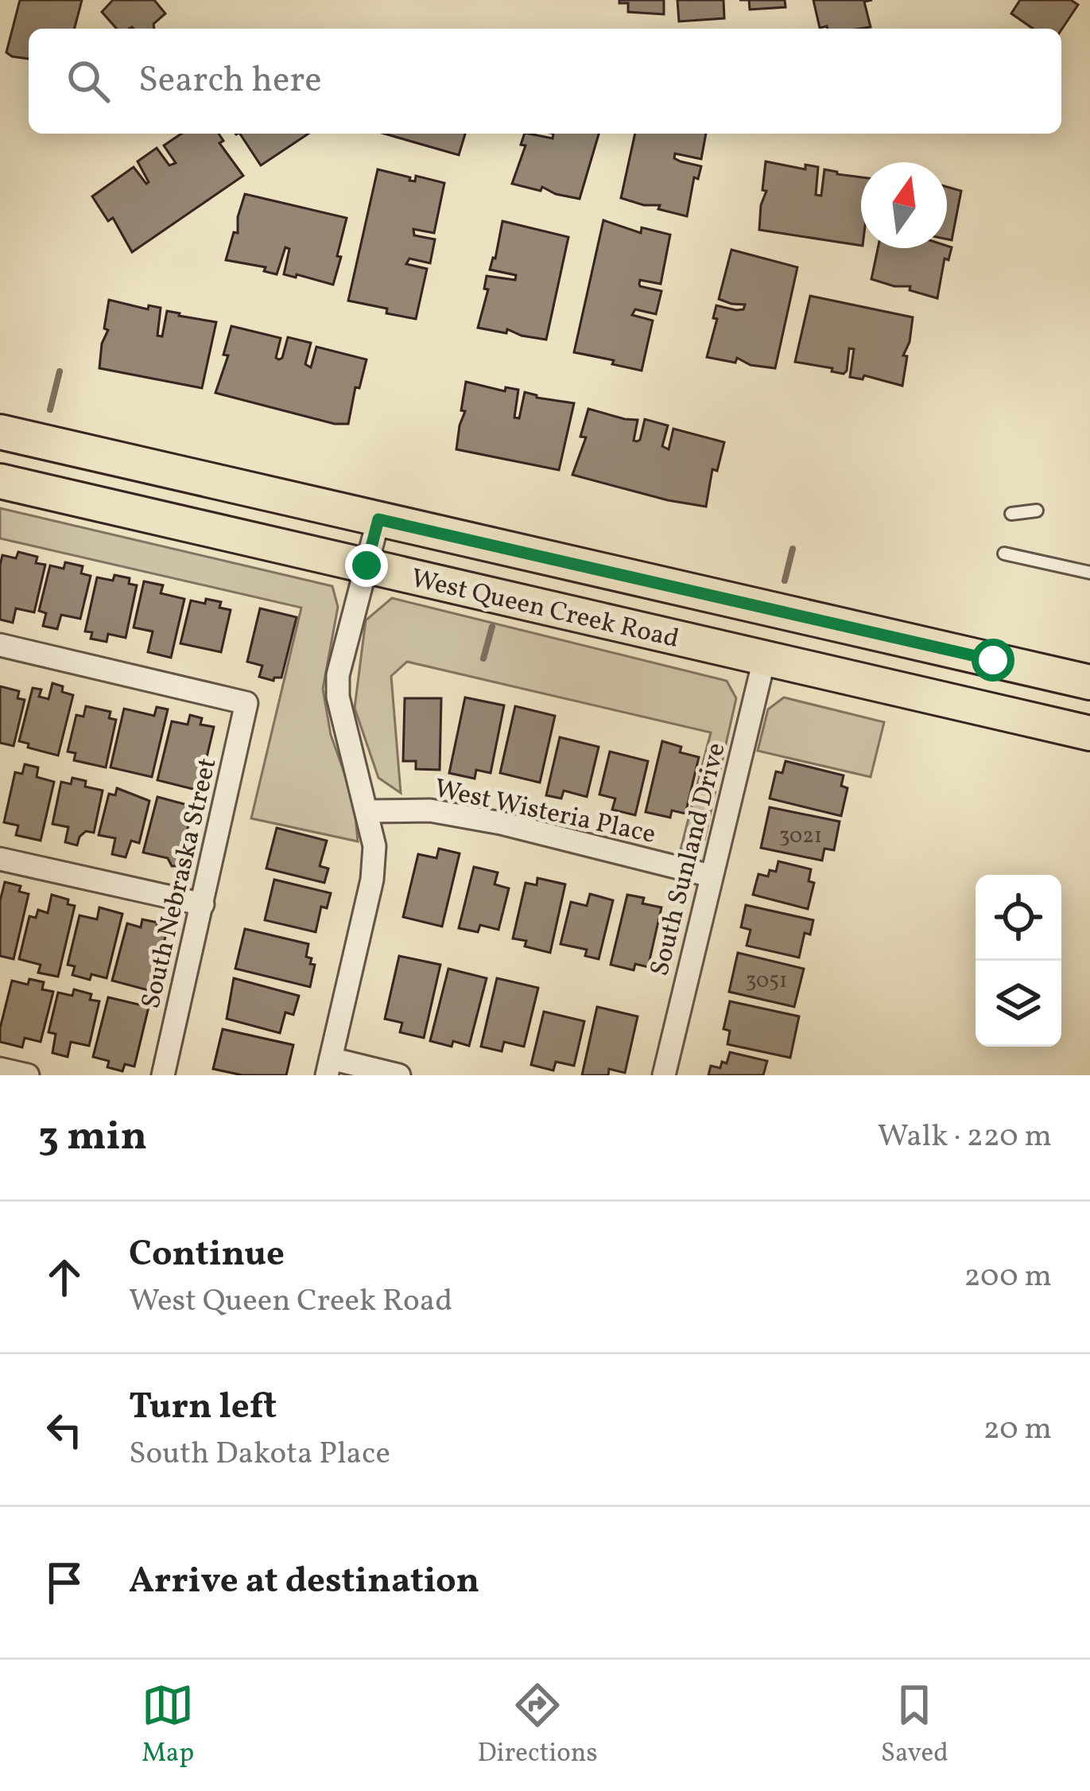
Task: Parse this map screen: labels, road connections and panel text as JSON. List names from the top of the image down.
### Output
{
  "streets": {
    "main road": ["West Queen Creek Road"],
    "street": ["West Wisteria Place", "South Sunland Drive", "South Nebraska Street"]
  },
  "crossings": [
    ["West Queen Creek Road", "South Sunland Drive"],
    ["West Wisteria Place", "South Sunland Drive"]
  ],
  "house_numbers": ["3021", "3051"],
  "north": "top",
  "page": {
    "search": "Search here",
    "heading": ["3 min", "Walk · 220 m"],
    "list": [
      ["Continue", "West Queen Creek Road", "200 m"],
      ["Turn left", "South Dakota Place", "20 m"],
      "Arrive at destination"
    ],
    "nav": ["Map", "Directions", "Saved"]
  }
}
